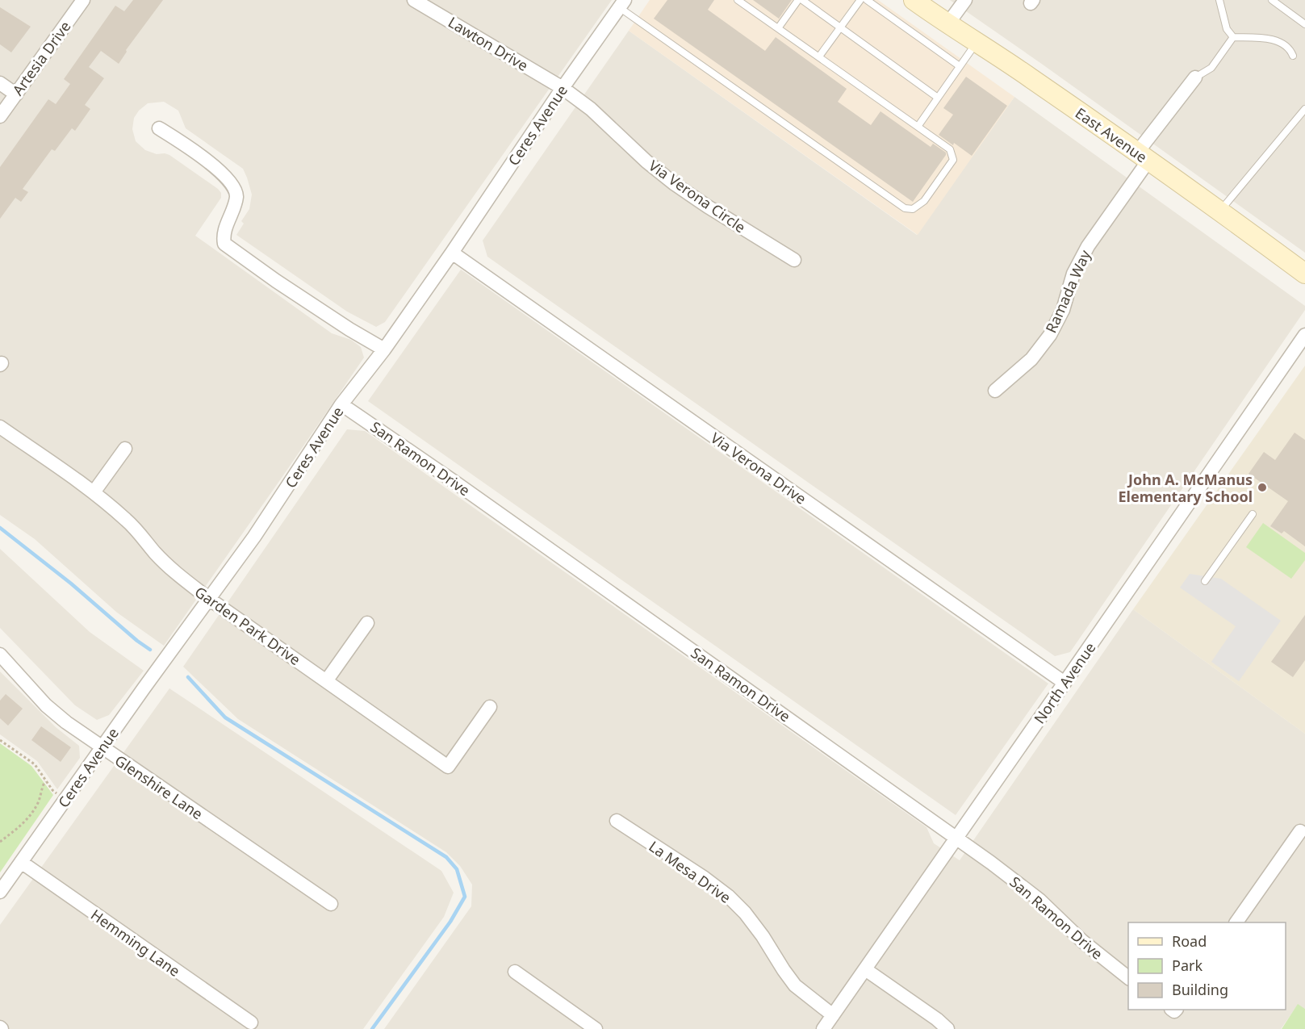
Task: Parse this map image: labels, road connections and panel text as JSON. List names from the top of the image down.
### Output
{
  "streets": {
    "main road": ["East Avenue"],
    "street": [
      "Lawton Drive",
      "Artesia Drive",
      "Ceres Avenue",
      "Via Verona Circle",
      "Ramada Way",
      "San Ramon Drive",
      "Via Verona Drive",
      "Garden Park Drive",
      "North Avenue",
      "Glenshire Lane",
      "La Mesa Drive",
      "Hemming Lane"
    ]
  },
  "crossings": [
    ["Lawton Drive", "Ceres Avenue"],
    ["Lawton Drive", "Via Verona Circle"],
    ["Ceres Avenue", "Via Verona Circle"],
    ["Ceres Avenue", "San Ramon Drive"],
    ["Ceres Avenue", "Via Verona Drive"],
    ["Ceres Avenue", "Garden Park Drive"],
    ["Ceres Avenue", "Glenshire Lane"],
    ["Ceres Avenue", "Hemming Lane"],
    ["East Avenue", "Ramada Way"],
    ["San Ramon Drive", "North Avenue"],
    ["Via Verona Drive", "North Avenue"],
    ["North Avenue", "La Mesa Drive"]
  ],
  "places": ["John A. McManus Elementary School"],
  "legend": ["Road", "Park", "Building"]
}
